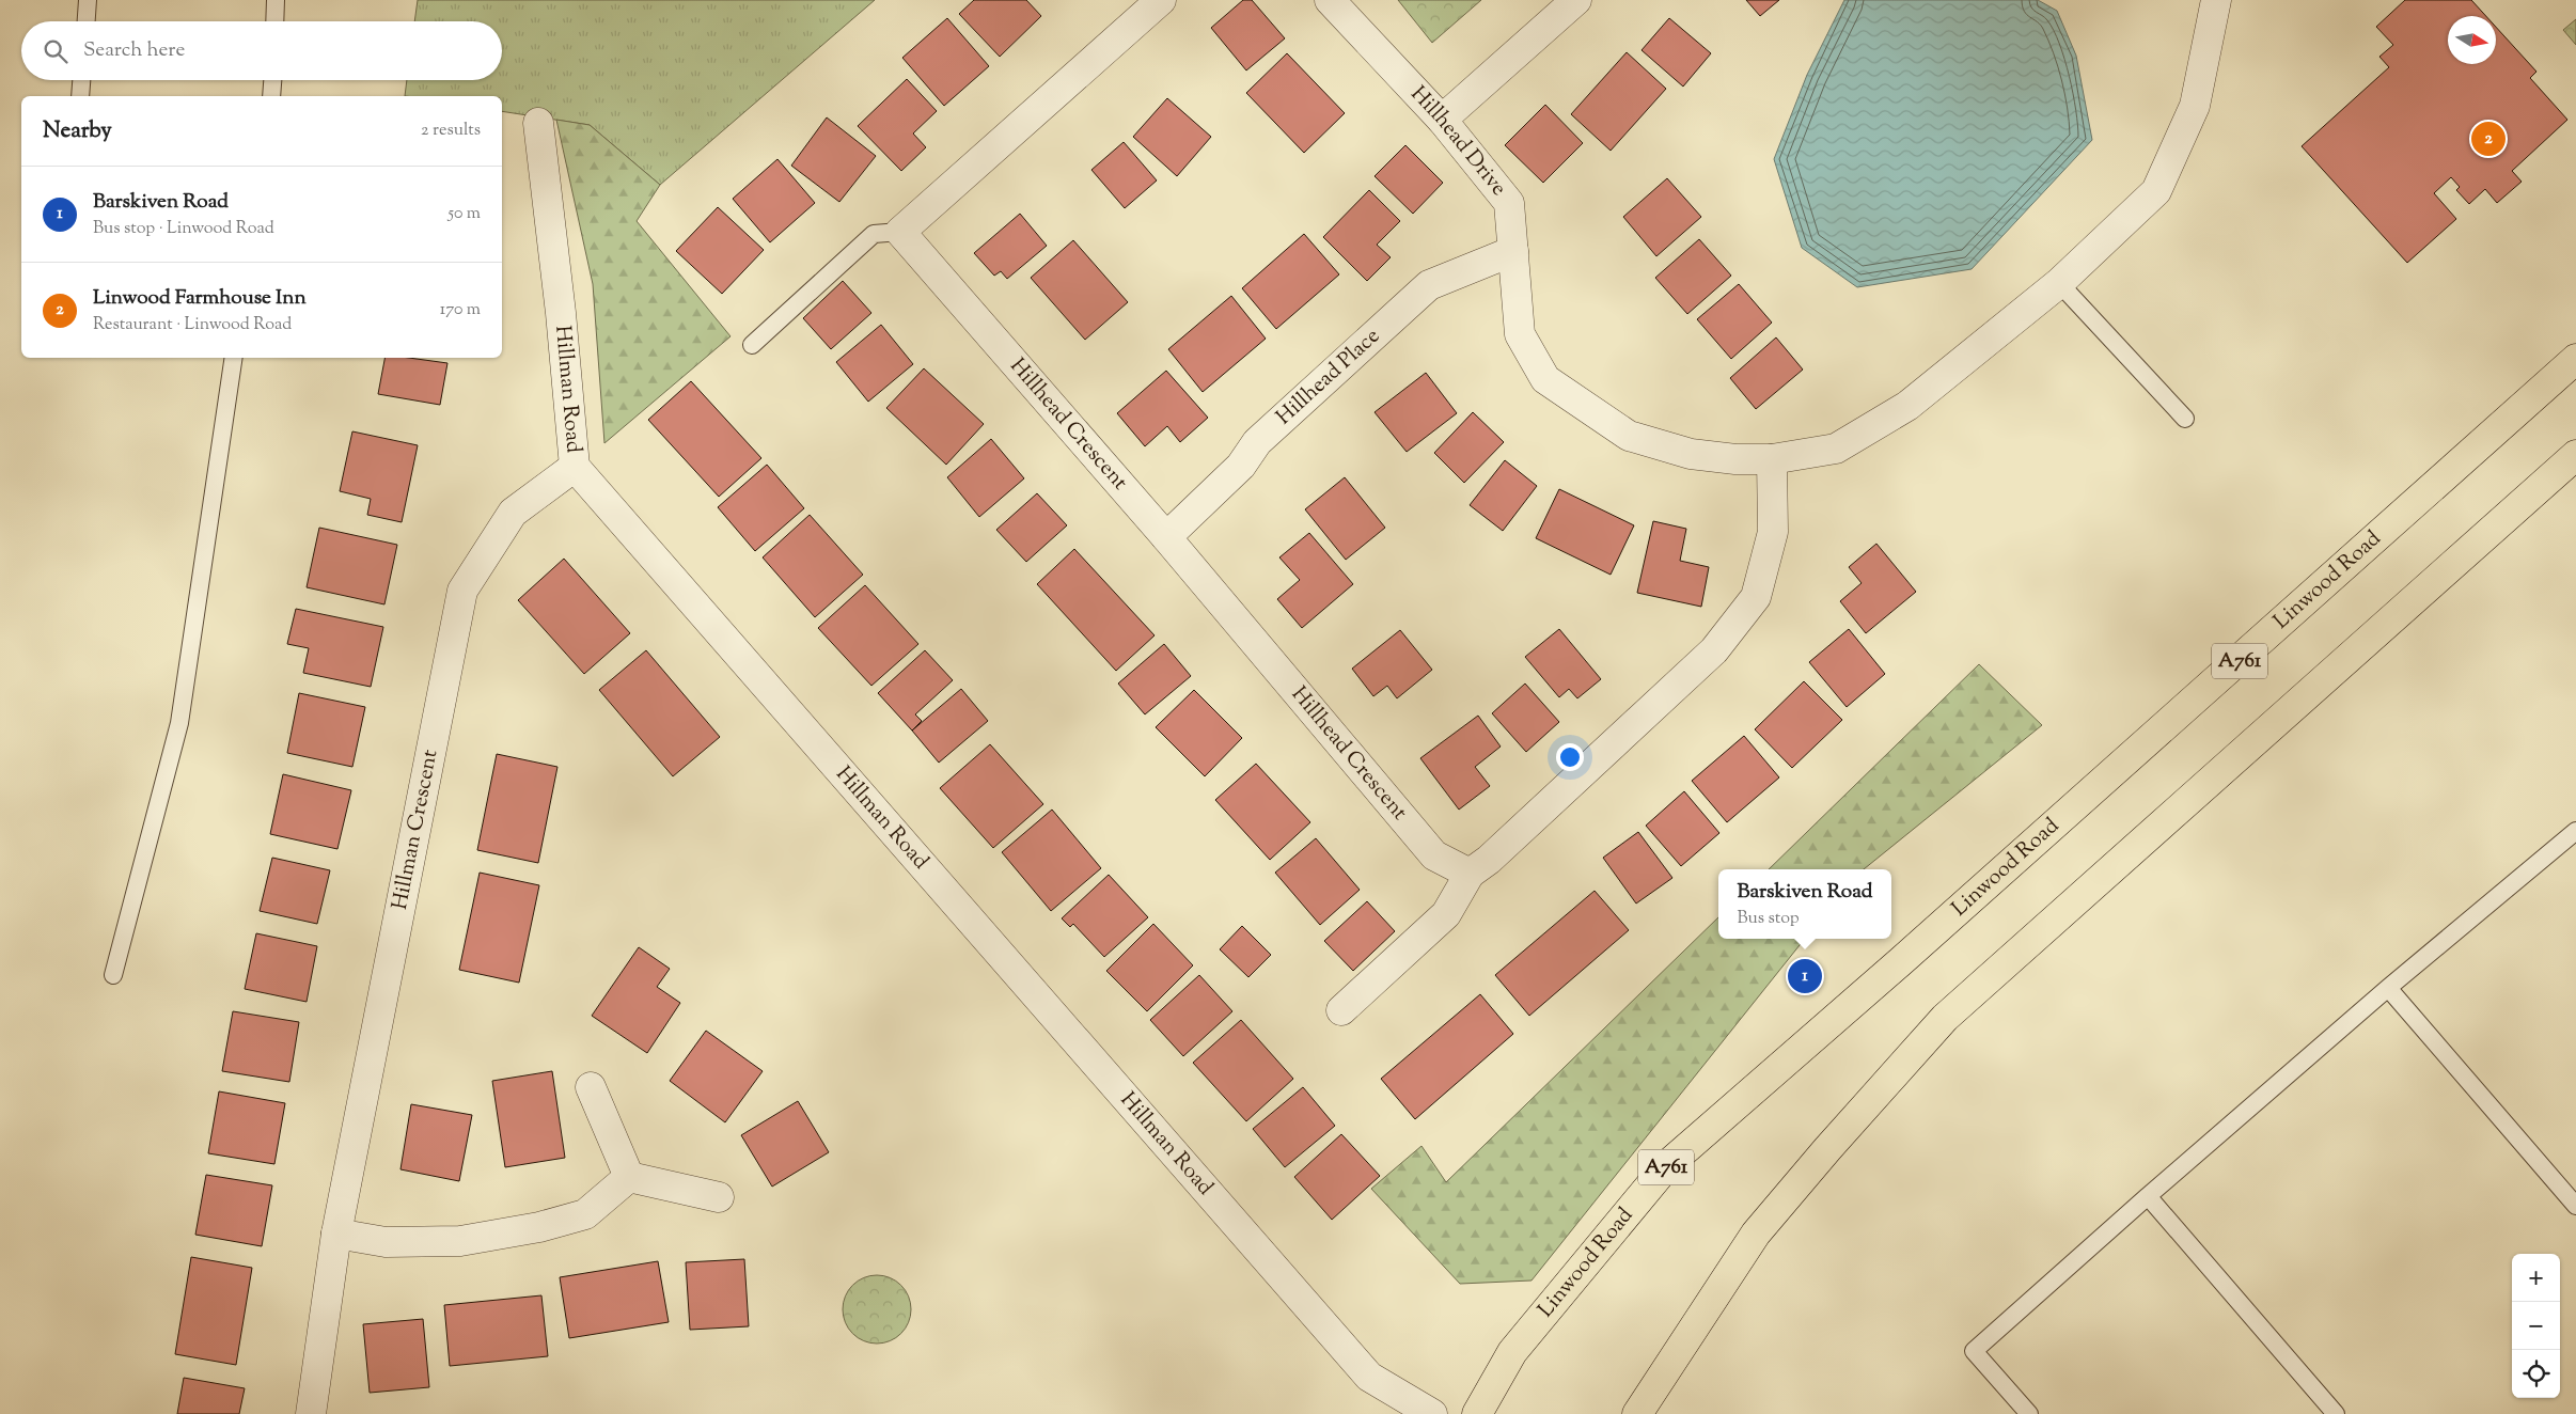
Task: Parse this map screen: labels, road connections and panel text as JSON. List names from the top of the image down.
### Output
{
  "streets": {
    "main road": ["Linwood Road", "A761"],
    "street": [
      "Hillhead Drive",
      "Hillhead Place",
      "Hillman Road",
      "Hillhead Crescent",
      "Hillman Crescent"
    ]
  },
  "crossings": [
    ["Hillhead Drive", "Hillhead Place"],
    ["Hillhead Place", "Hillhead Crescent"],
    ["Hillman Road", "Hillman Crescent"]
  ],
  "north": "right",
  "page": {
    "search": "Search here",
    "heading": ["Nearby", "2 results"],
    "pins": ["2", "1"],
    "list": [
      {
        "mark": "1",
        "name": "Barskiven Road",
        "note": "Bus stop · Linwood Road",
        "value": "50 m"
      },
      {
        "mark": "2",
        "name": "Linwood Farmhouse Inn",
        "note": "Restaurant · Linwood Road",
        "value": "170 m"
      }
    ],
    "popup": ["Barskiven Road", "Bus stop"],
    "map_buttons": ["+", "−"]
  }
}
